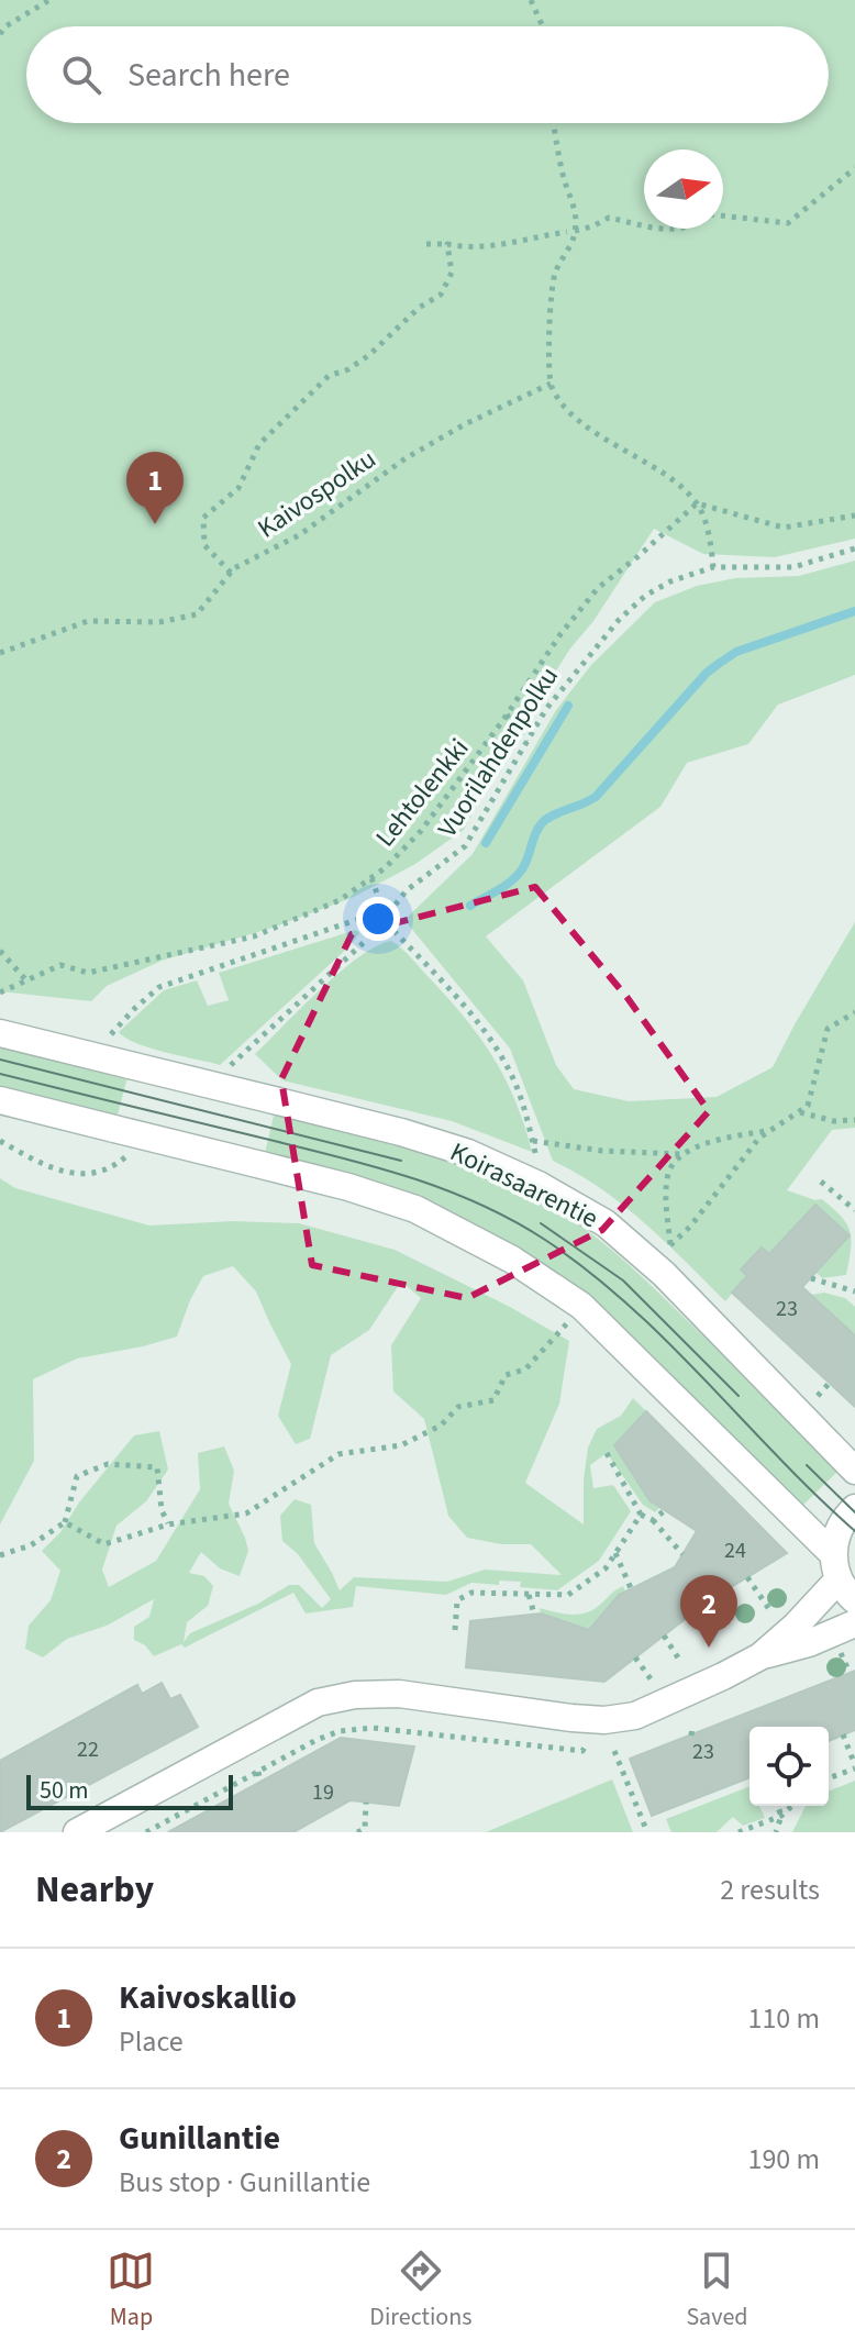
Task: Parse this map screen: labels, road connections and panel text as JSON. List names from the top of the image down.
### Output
{
  "streets": {
    "street": ["Koirasaarentie"],
    "path": ["Kaivospolku", "Vuorilahdenpolku", "Lehtolenkki"]
  },
  "house_numbers": [
    "23",
    "24",
    "22",
    "23",
    "19"
  ],
  "scale_bar": "50 m",
  "north": "right",
  "page": {
    "search": "Search here",
    "pins": ["1", "2"],
    "scale": "50 m",
    "heading": ["Nearby", "2 results"],
    "list": [
      {
        "mark": "1",
        "name": "Kaivoskallio",
        "note": "Place",
        "value": "110 m"
      },
      {
        "mark": "2",
        "name": "Gunillantie",
        "note": "Bus stop · Gunillantie",
        "value": "190 m"
      }
    ],
    "nav": ["Map", "Directions", "Saved"]
  }
}
